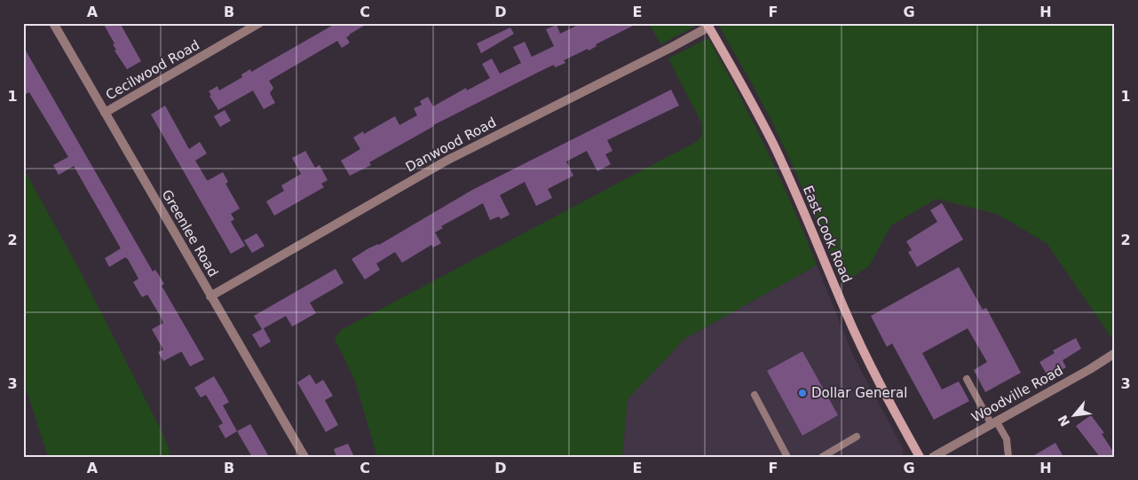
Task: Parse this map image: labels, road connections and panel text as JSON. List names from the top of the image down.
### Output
{
  "streets": {
    "main road": ["East Cook Road"],
    "street": [
      "Cecilwood Road",
      "Danwood Road",
      "Greenlee Road",
      "Woodville Road"
    ]
  },
  "crossings": [
    ["Cecilwood Road", "Greenlee Road"],
    ["Danwood Road", "Greenlee Road"],
    ["Danwood Road", "East Cook Road"]
  ],
  "places": ["Dollar General"],
  "north": "bottom left",
  "grid": {
    "columns": [
      "A",
      "B",
      "C",
      "D",
      "E",
      "F",
      "G",
      "H"
    ],
    "rows": ["1", "2", "3"]
  }
}
